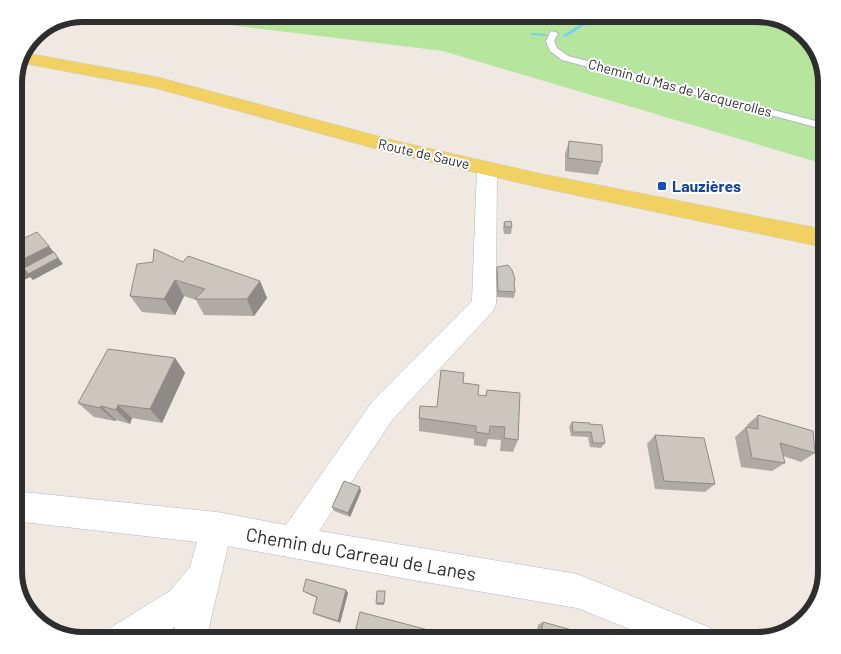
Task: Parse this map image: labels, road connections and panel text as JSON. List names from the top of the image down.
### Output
{
  "streets": {
    "main road": ["Route de Sauve"],
    "street": ["Chemin du Carreau de Lanes"],
    "lane": ["Chemin du Mas de Vacquerolles"]
  },
  "places": {
    "transit": ["Lauzières"]
  }
}
